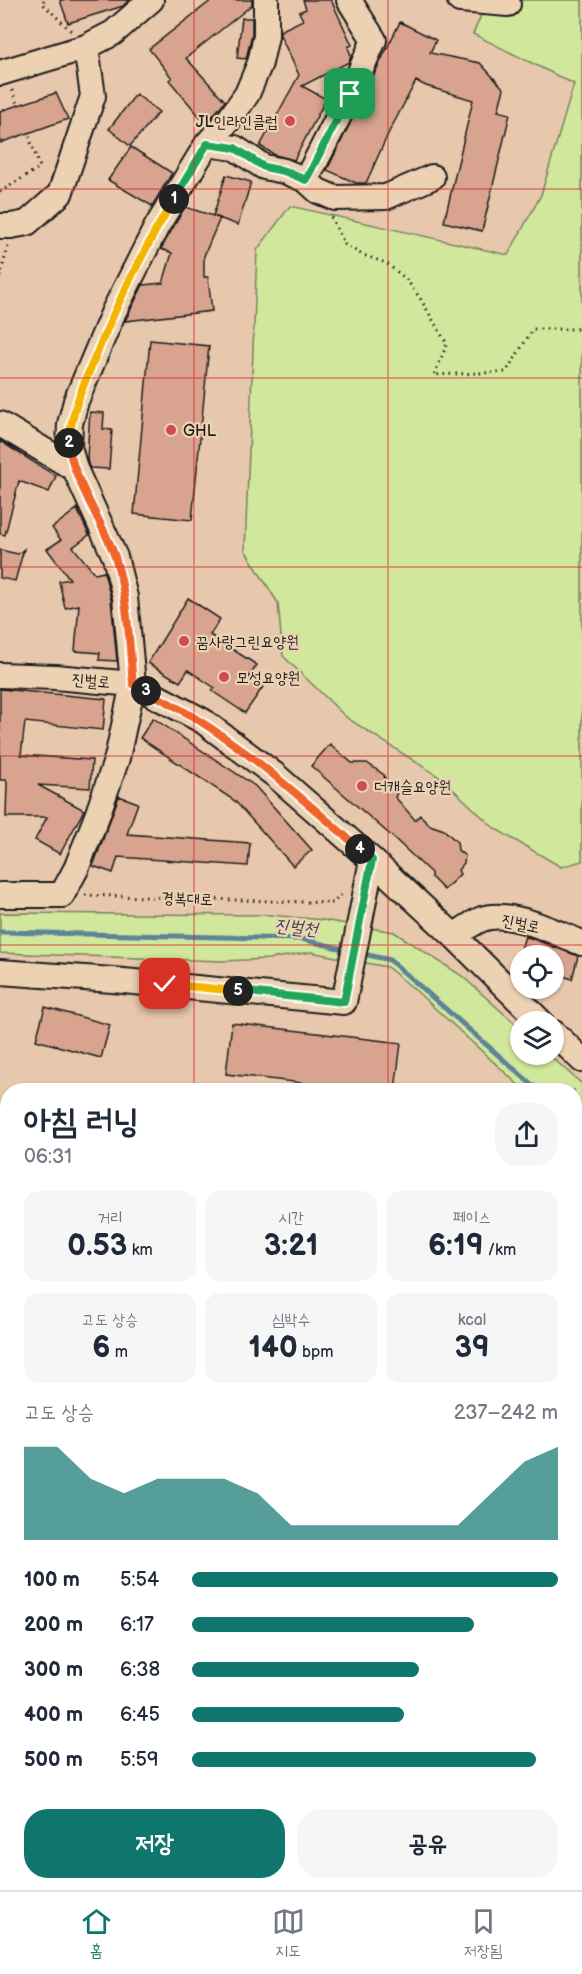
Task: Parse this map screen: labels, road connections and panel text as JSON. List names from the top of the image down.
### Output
{
  "streets": {
    "street": ["진벌로"],
    "path": ["경복대로"]
  },
  "water": ["진벌천"],
  "places": [
    "JL인라인클럽",
    "GHL",
    "꿈사랑그린요양원",
    "모성요양원",
    "더캐슬요양원"
  ],
  "page": {
    "pins": [
      "1",
      "2",
      "3",
      "4",
      "5"
    ],
    "heading": ["아침 러닝", "06:31"],
    "stats": [
      ["거리", "0.53 km"],
      ["시간", "3:21"],
      ["페이스", "6:19 /km"],
      ["고도 상승", "6 m"],
      ["심박수", "140 bpm"],
      ["kcal", "39"]
    ],
    "chart": ["고도 상승", "237–242 m"],
    "list": [
      {
        "name": "100 m",
        "note": "5:54"
      },
      {
        "name": "200 m",
        "note": "6:17"
      },
      {
        "name": "300 m",
        "note": "6:38"
      },
      {
        "name": "400 m",
        "note": "6:45"
      },
      {
        "name": "500 m",
        "note": "5:59"
      }
    ],
    "buttons": ["저장", "공유"],
    "tabs": ["홈", "지도", "저장됨"]
  }
}
